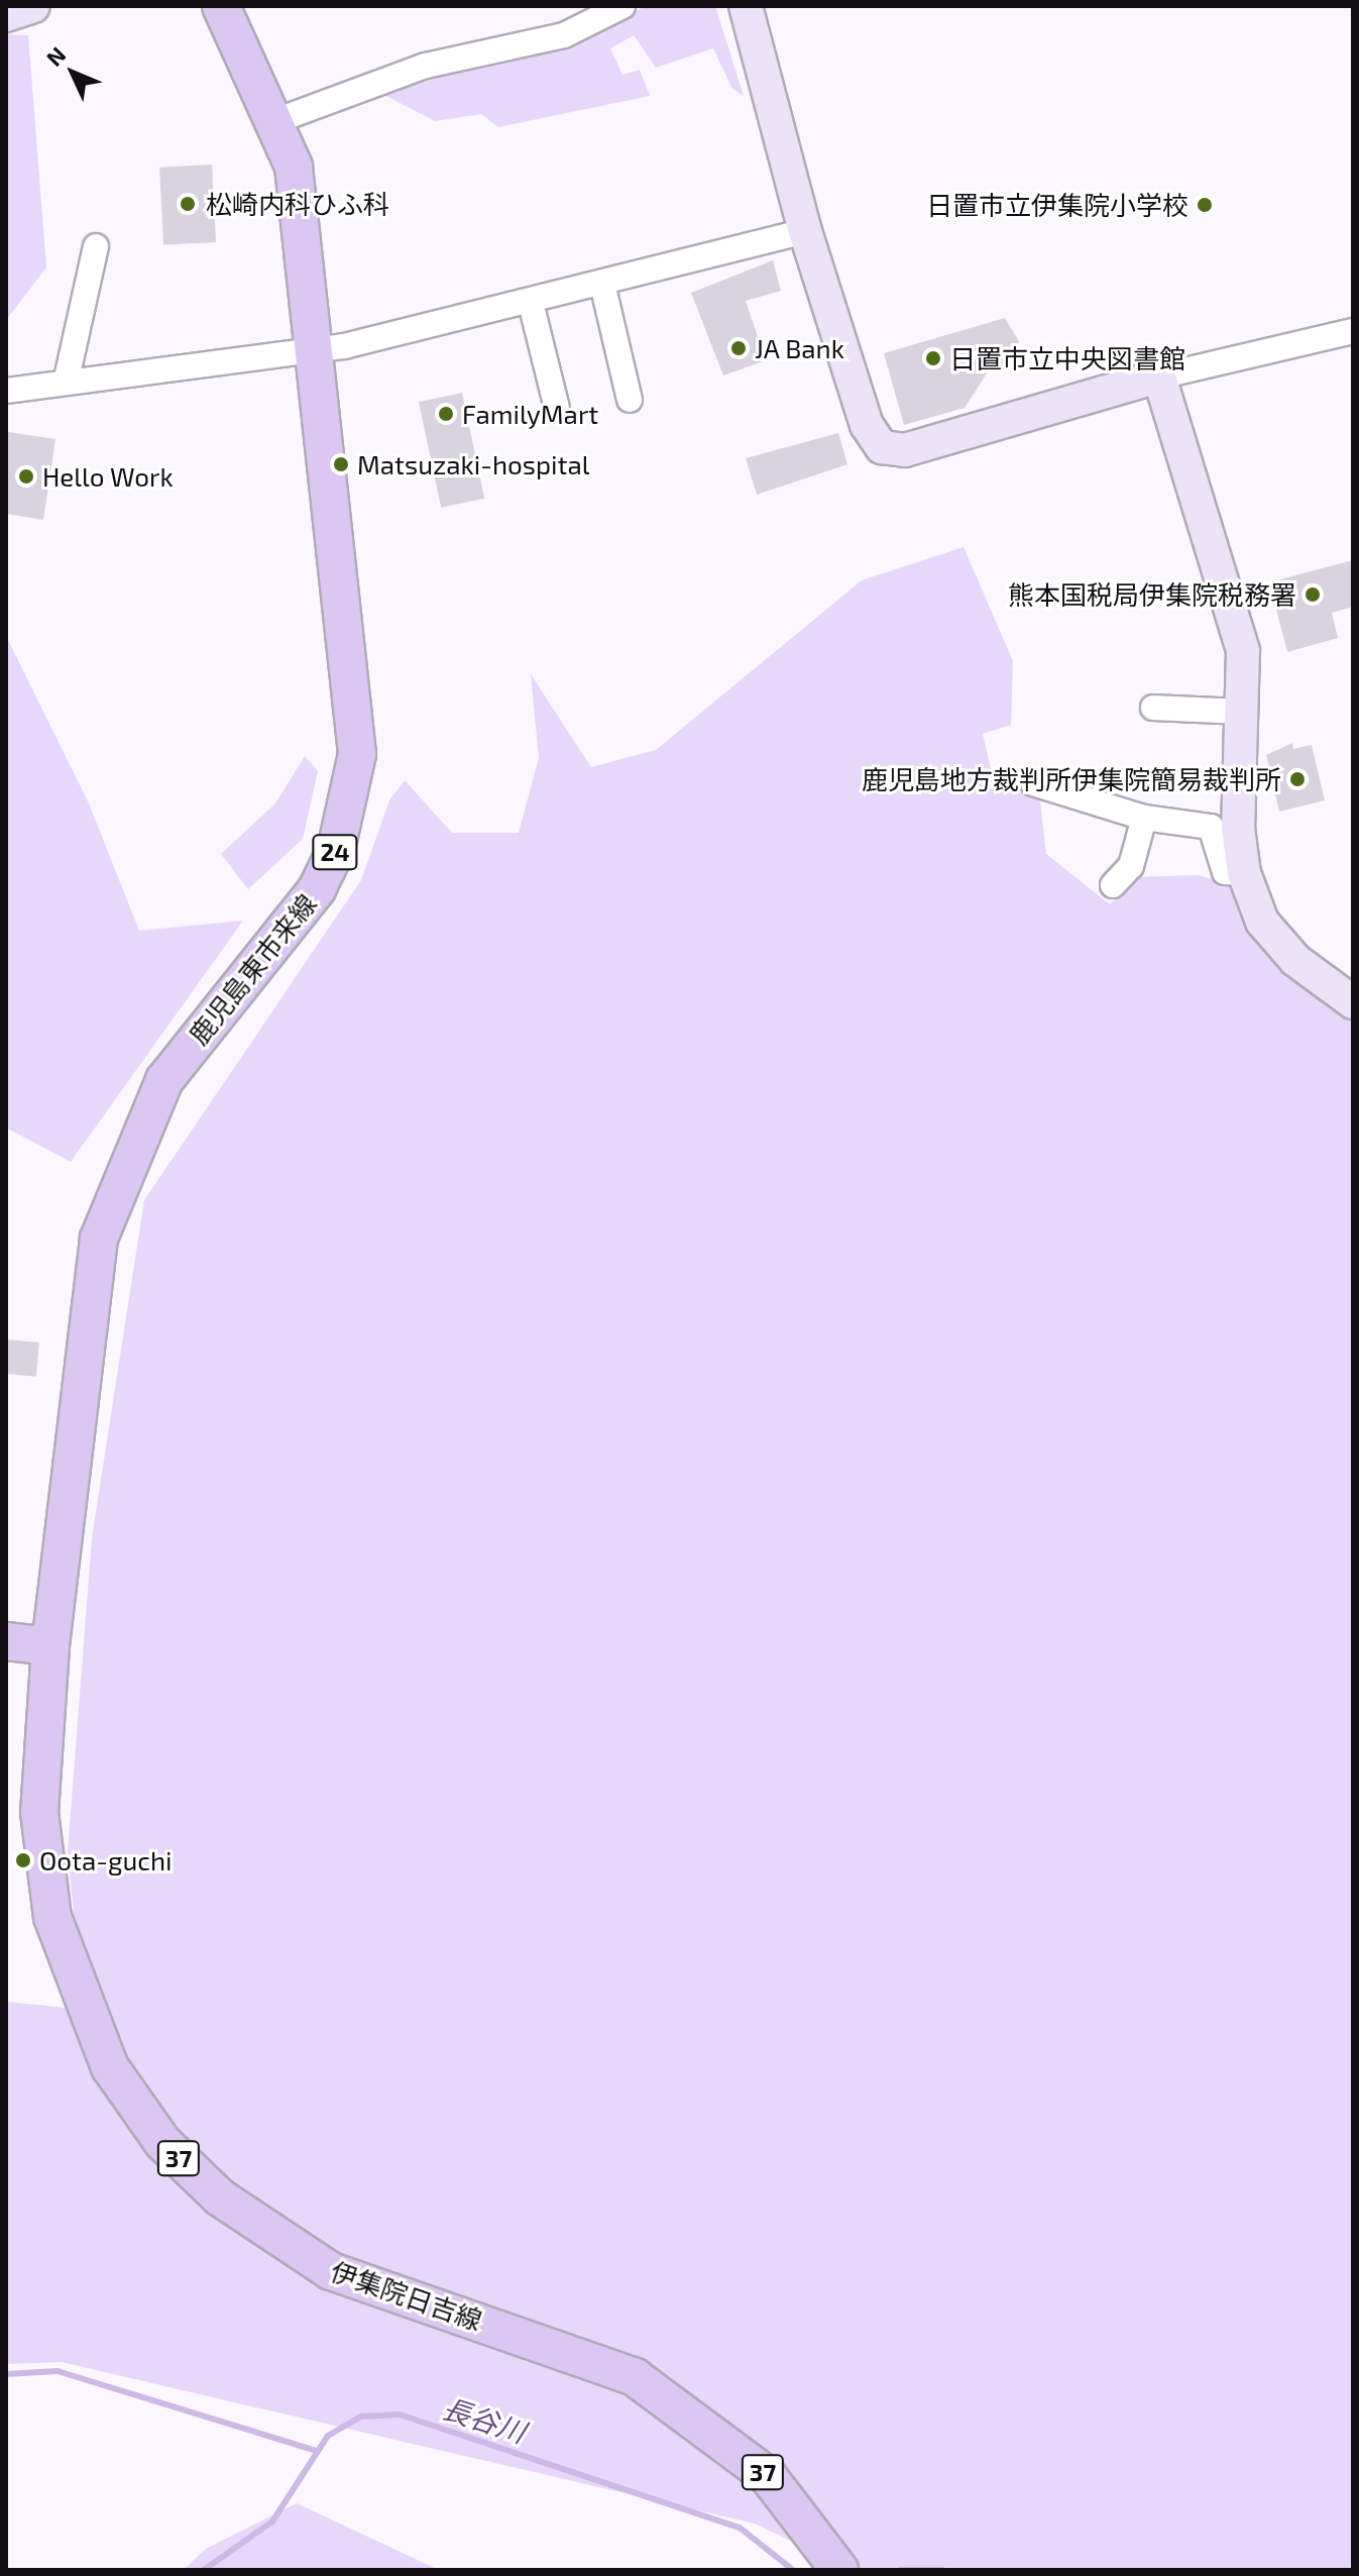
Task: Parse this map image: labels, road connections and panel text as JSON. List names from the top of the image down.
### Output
{
  "streets": {
    "main road": [
      "24",
      "鹿児島東市来線",
      "37",
      "伊集院日吉線"
    ]
  },
  "crossings": [
    ["鹿児島東市来線", "伊集院日吉線"]
  ],
  "water": ["長谷川"],
  "places": [
    "松崎内科ひふ科",
    "日置市立伊集院小学校",
    "JA Bank",
    "日置市立中央図書館",
    "FamilyMart",
    "Matsuzaki-hospital",
    "Hello Work",
    "熊本国税局伊集院税務署",
    "鹿児島地方裁判所伊集院簡易裁判所",
    "Oota-guchi"
  ],
  "north": "top left"
}
